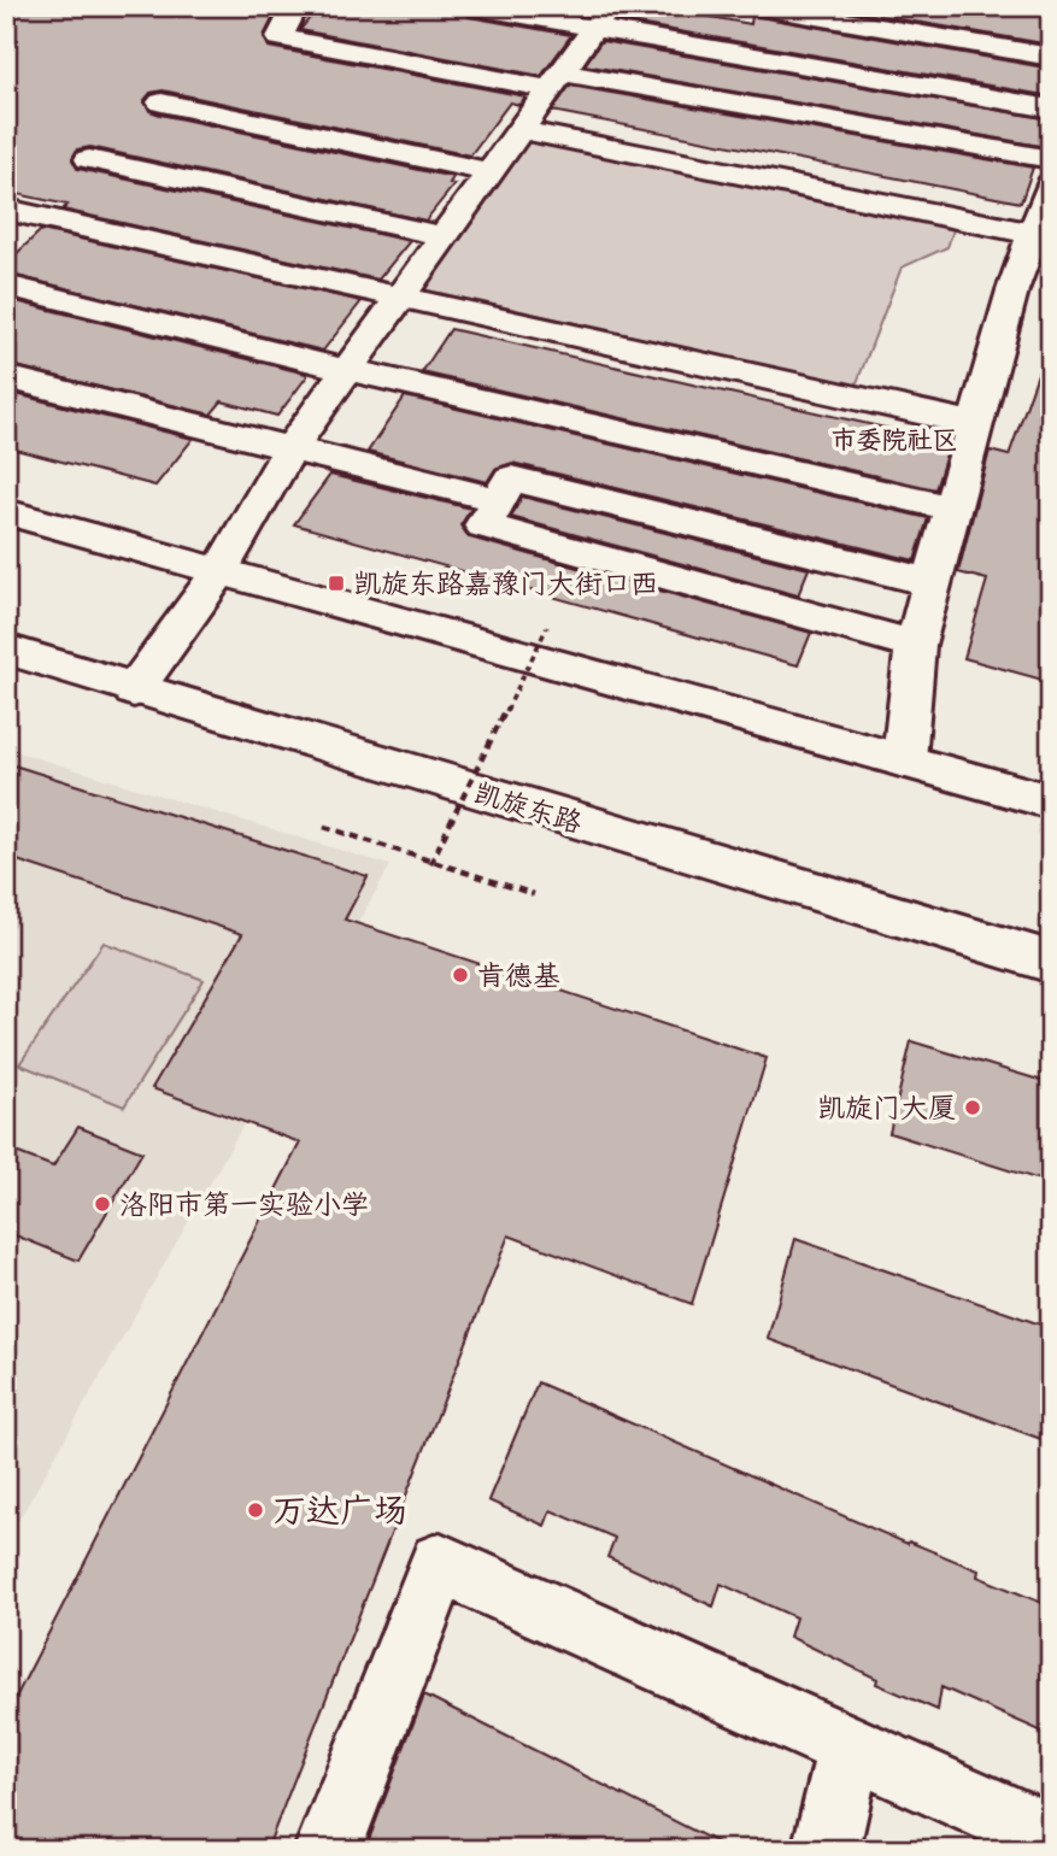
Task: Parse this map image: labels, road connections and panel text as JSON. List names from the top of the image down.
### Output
{
  "streets": {
    "street": ["凯旋东路"]
  },
  "districts": ["市委院社区"],
  "places": {
    "transit": ["凯旋东路嘉豫门大街口西"],
    "other": [
      "肯德基",
      "凯旋门大厦",
      "洛阳市第一实验小学",
      "万达广场"
    ]
  }
}
